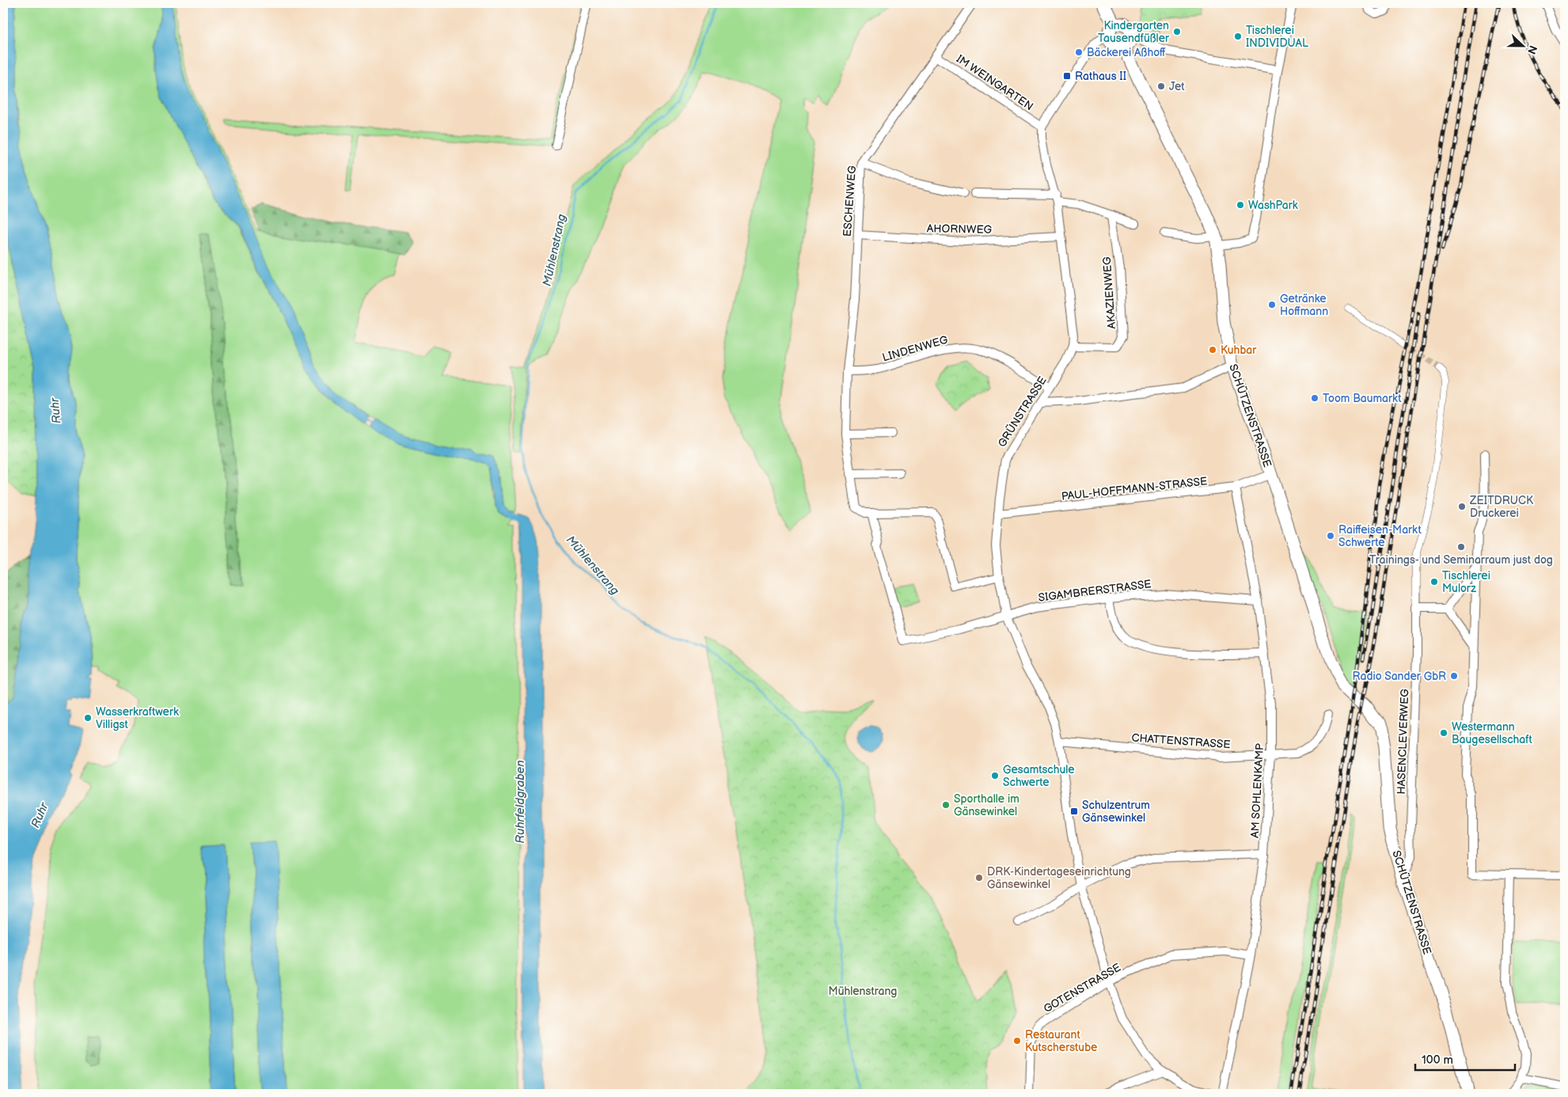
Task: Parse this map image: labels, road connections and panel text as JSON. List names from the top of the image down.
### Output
{
  "streets": {
    "main road": ["SCHÜTZENSTRASSE"],
    "street": [
      "IM WEINGARTEN",
      "ESCHENWEG",
      "AHORNWEG",
      "AKAZIENWEG",
      "LINDENWEG",
      "GRÜNSTRASSE",
      "PAUL-HOFFMANN-STRASSE",
      "SIGAMBRERSTRASSE",
      "CHATTENSTRASSE",
      "HASENCLEVERWEG",
      "AM SOHLENKAMP",
      "GOTENSTRASSE"
    ]
  },
  "crossings": [
    ["IM WEINGARTEN", "ESCHENWEG"],
    ["IM WEINGARTEN", "GRÜNSTRASSE"],
    ["ESCHENWEG", "AHORNWEG"],
    ["ESCHENWEG", "LINDENWEG"],
    ["ESCHENWEG", "GRÜNSTRASSE"],
    ["ESCHENWEG", "SIGAMBRERSTRASSE"],
    ["AHORNWEG", "GRÜNSTRASSE"],
    ["AKAZIENWEG", "GRÜNSTRASSE"],
    ["LINDENWEG", "GRÜNSTRASSE"],
    ["GRÜNSTRASSE", "PAUL-HOFFMANN-STRASSE"],
    ["GRÜNSTRASSE", "SIGAMBRERSTRASSE"],
    ["GRÜNSTRASSE", "CHATTENSTRASSE"],
    ["GRÜNSTRASSE", "GOTENSTRASSE"],
    ["SCHÜTZENSTRASSE", "PAUL-HOFFMANN-STRASSE"],
    ["SCHÜTZENSTRASSE", "HASENCLEVERWEG"],
    ["PAUL-HOFFMANN-STRASSE", "AM SOHLENKAMP"],
    ["SIGAMBRERSTRASSE", "AM SOHLENKAMP"],
    ["CHATTENSTRASSE", "AM SOHLENKAMP"],
    ["AM SOHLENKAMP", "GOTENSTRASSE"]
  ],
  "water": ["Mühlenstrang", "Ruhr", "Ruhrfeldgraben"],
  "parks": ["Mühlenstrang"],
  "places": {
    "other": [
      "Kindergarten Tausendfüßler",
      "Tischlerei INDIVIDUAL",
      "Bäckerei Aßhoff",
      "Jet",
      "WashPark",
      "Getränke Hoffmann",
      "Kuhbar",
      "Toom Baumarkt",
      "ZEITDRUCK Druckerei",
      "Raiffeisen-Markt Schwerte",
      "Trainings- und Seminarraum just dog",
      "Tischlerei Mulorz",
      "Radio Sander GbR",
      "Wasserkraftwerk Villigst",
      "Westermann Baugesellschaft",
      "Gesamtschule Schwerte",
      "Sporthalle im Gänsewinkel",
      "DRK-Kindertageseinrichtung Gänsewinkel",
      "Restaurant Kutscherstube"
    ],
    "transit": ["Rathaus II", "Schulzentrum Gänsewinkel"]
  },
  "scale_bar": "100 m",
  "north": "right"
}
